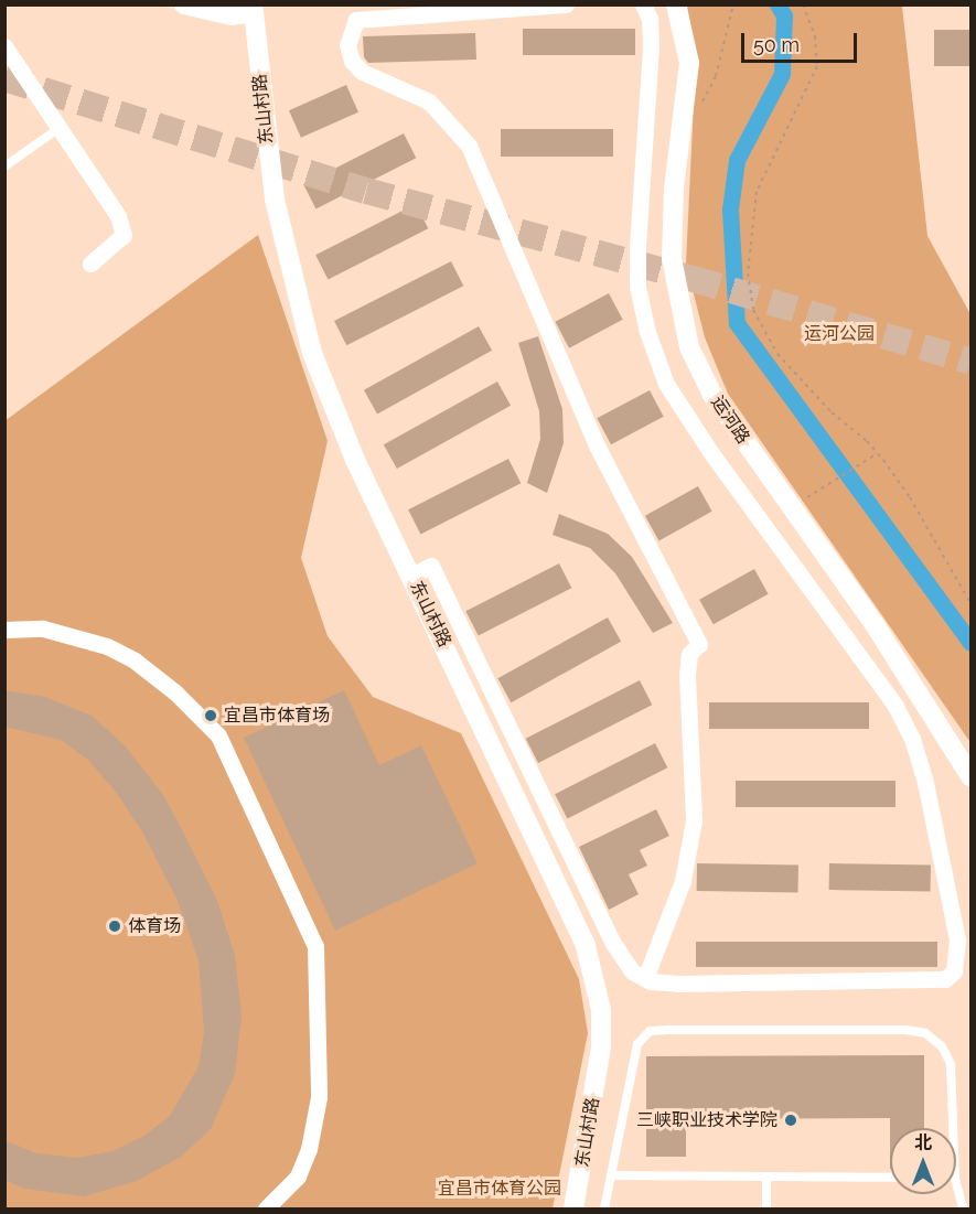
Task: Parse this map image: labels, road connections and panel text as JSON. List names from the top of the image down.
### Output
{
  "streets": {
    "street": ["东山村路", "运河路"]
  },
  "parks": ["运河公园", "宜昌市体育公园"],
  "places": ["宜昌市体育场", "体育场", "三峡职业技术学院"],
  "scale_bar": "50 m",
  "north": "top"
}
